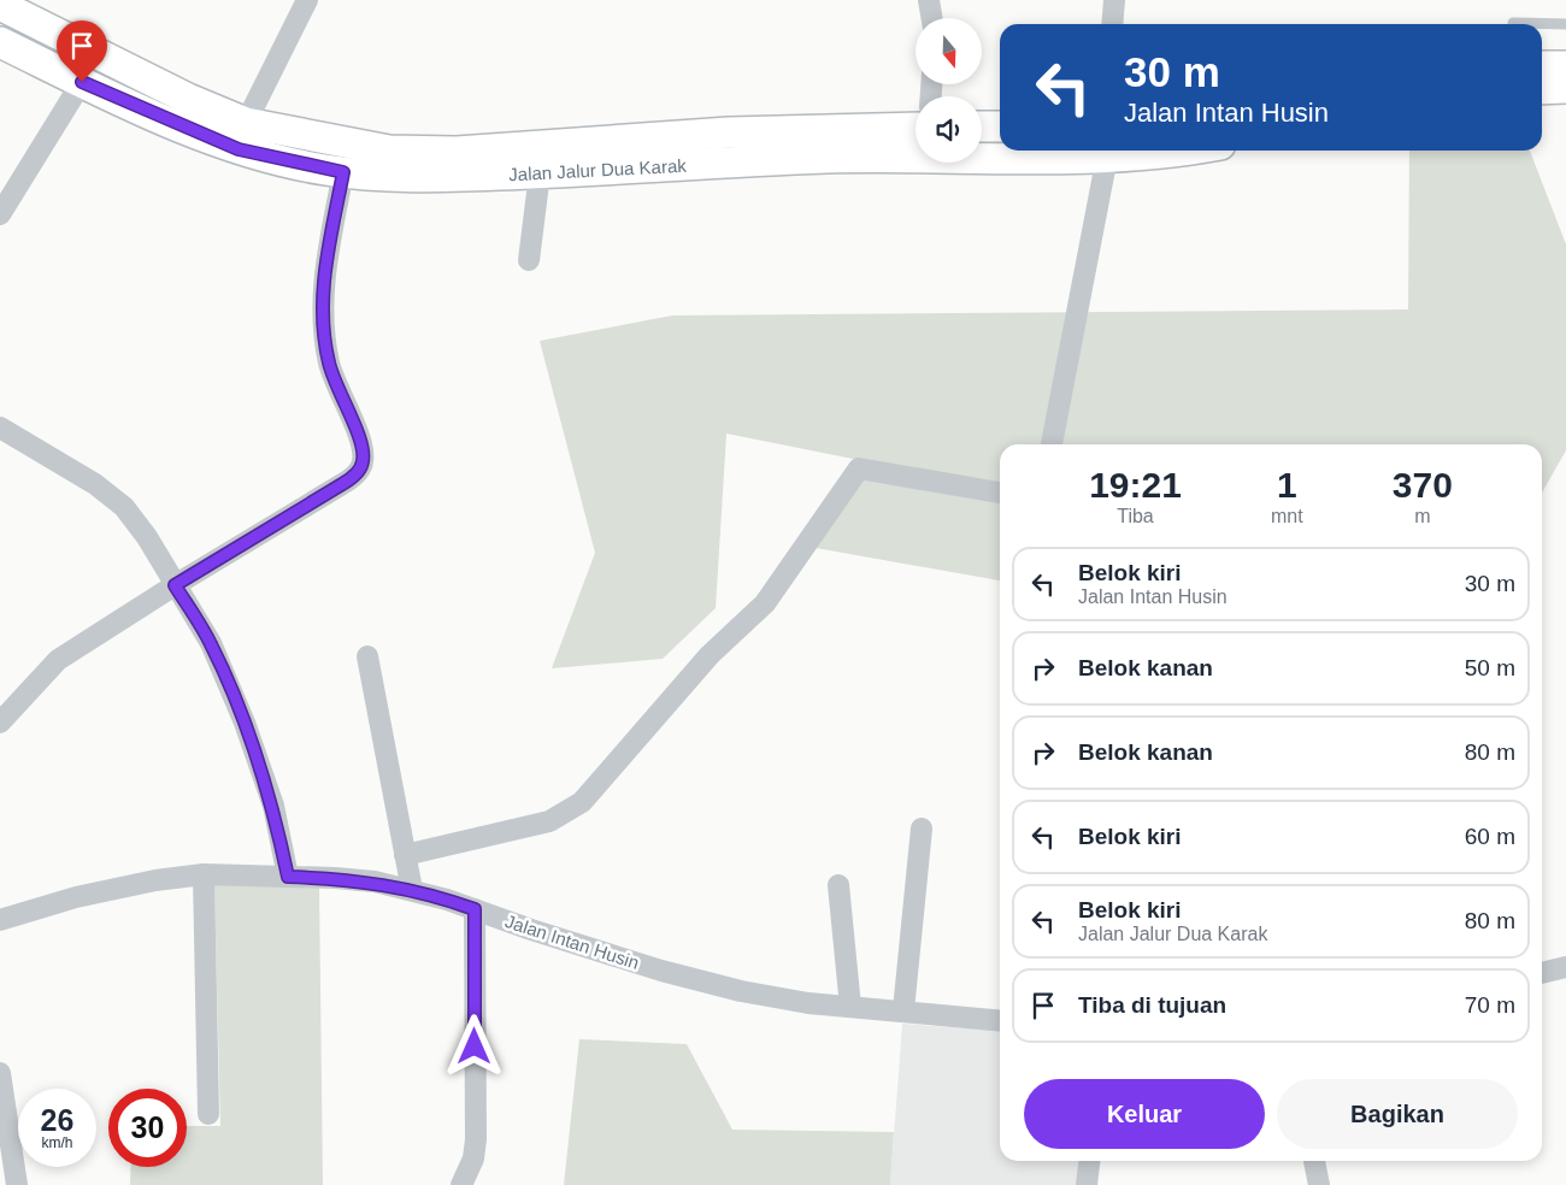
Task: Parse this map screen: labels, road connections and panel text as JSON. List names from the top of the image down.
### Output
{
  "streets": {
    "main road": ["Jalan Jalur Dua Karak"],
    "street": ["Jalan Intan Husin"]
  },
  "north": "bottom",
  "page": {
    "turn": ["30 m", "Jalan Intan Husin"],
    "eta": [
      "19:21",
      "Tiba",
      "1",
      "mnt",
      "370",
      "m"
    ],
    "list": [
      {
        "name": "Belok kiri",
        "note": "Jalan Intan Husin",
        "value": "30 m"
      },
      {
        "name": "Belok kanan",
        "value": "50 m"
      },
      {
        "name": "Belok kanan",
        "value": "80 m"
      },
      {
        "name": "Belok kiri",
        "value": "60 m"
      },
      {
        "name": "Belok kiri",
        "note": "Jalan Jalur Dua Karak",
        "value": "80 m"
      },
      {
        "name": "Tiba di tujuan",
        "value": "70 m"
      }
    ],
    "buttons": ["Keluar", "Bagikan"],
    "speed": "26 km/h",
    "limit": "30"
  }
}
